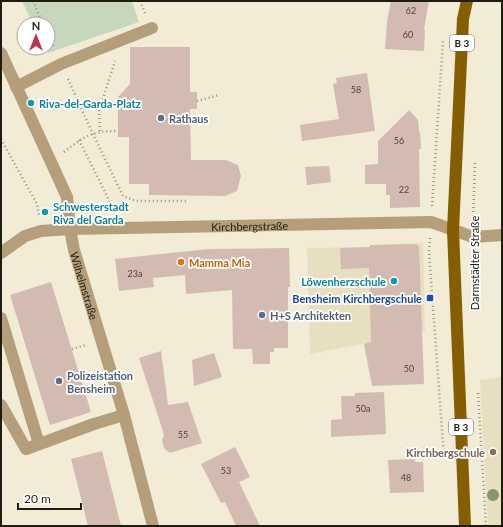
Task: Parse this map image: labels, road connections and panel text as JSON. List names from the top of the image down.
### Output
{
  "streets": {
    "main road": ["B 3", "Darmstädter Straße"],
    "street": ["Kirchbergstraße", "Wilhelmstraße"]
  },
  "crossings": [
    ["Kirchbergstraße", "Darmstädter Straße"],
    ["Kirchbergstraße", "Wilhelmstraße"]
  ],
  "places": {
    "other": [
      "Riva-del-Garda-Platz",
      "Rathaus",
      "Schwesterstadt Riva del Garda",
      "Mamma Mia",
      "Löwenherzschule",
      "H+S Architekten",
      "Polizeistation Bensheim",
      "Kirchbergschule"
    ],
    "transit": ["Bensheim Kirchbergschule"]
  },
  "house_numbers": [
    "62",
    "60",
    "58",
    "56",
    "22",
    "23a",
    "50",
    "50a",
    "55",
    "53",
    "48"
  ],
  "scale_bar": "20 m",
  "north": "top"
}
